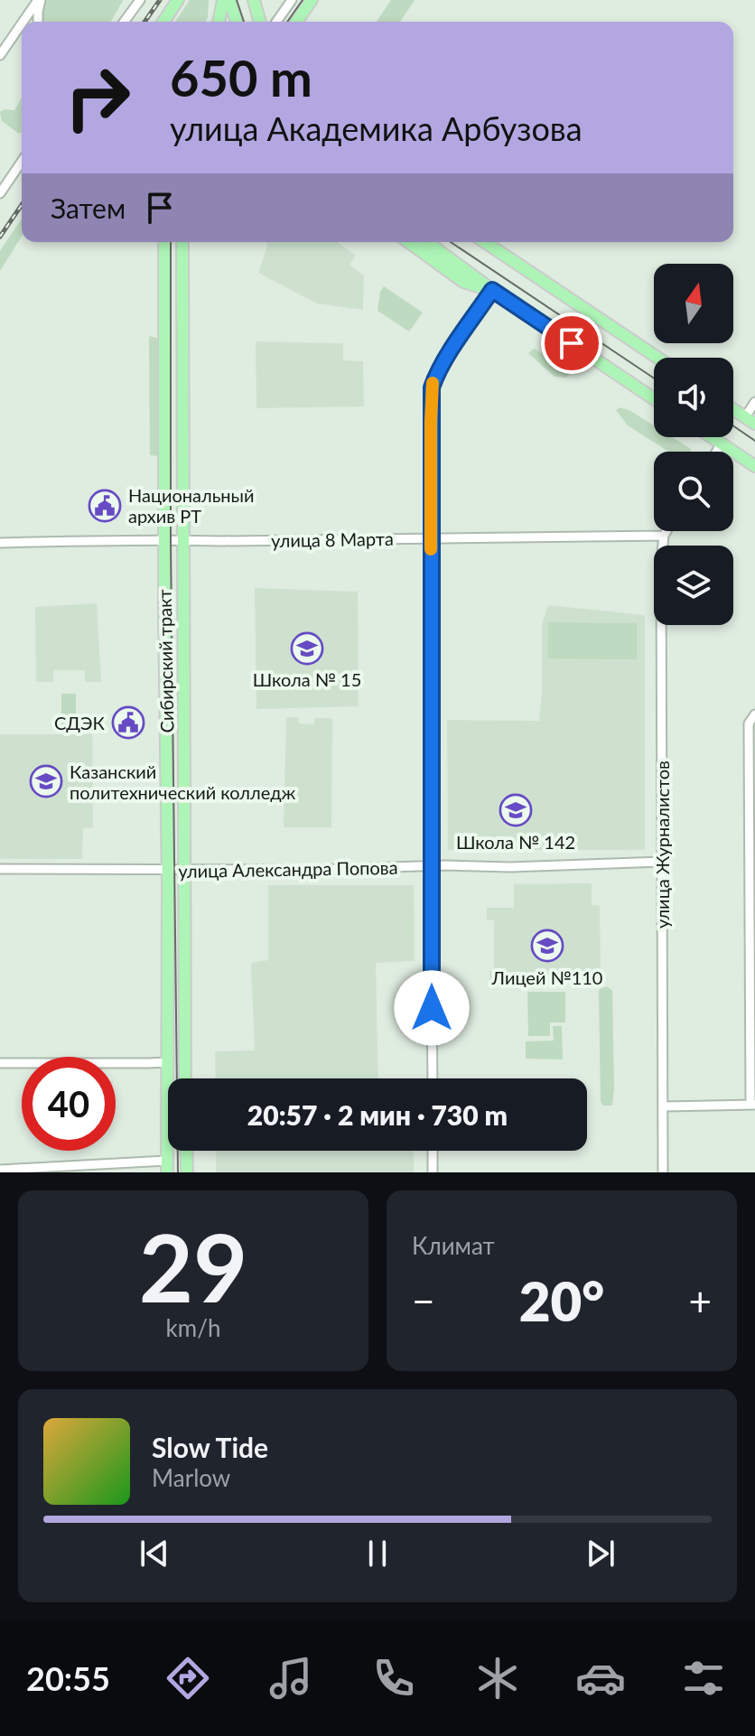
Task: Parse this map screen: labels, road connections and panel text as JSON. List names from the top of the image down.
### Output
{
  "streets": {
    "main road": ["Сибирский тракт"],
    "street": ["улица 8 Марта", "улица Журналистов", "улица Александра Попова"]
  },
  "crossings": [
    ["улица 8 Марта", "Сибирский тракт"],
    ["улица 8 Марта", "улица Журналистов"],
    ["Сибирский тракт", "улица Александра Попова"],
    ["улица Журналистов", "улица Александра Попова"]
  ],
  "places": {
    "public building": ["Национальный архив РТ", "СДЭК"],
    "school or university": [
      "Школа № 15",
      "Казанский политехнический колледж",
      "Школа № 142",
      "Лицей №110"
    ]
  },
  "north": "top",
  "page": {
    "turn": ["650 m", "улица Академика Арбузова"],
    "then": "Затем",
    "limit": "40",
    "trip": "20:57 · 2 мин · 730 m",
    "tile": [
      ["29", "km/h"],
      "Климат"
    ],
    "heat": ["−", "20°", "+"],
    "song": ["Slow Tide", "Marlow"],
    "tabs": "20:55"
  }
}
